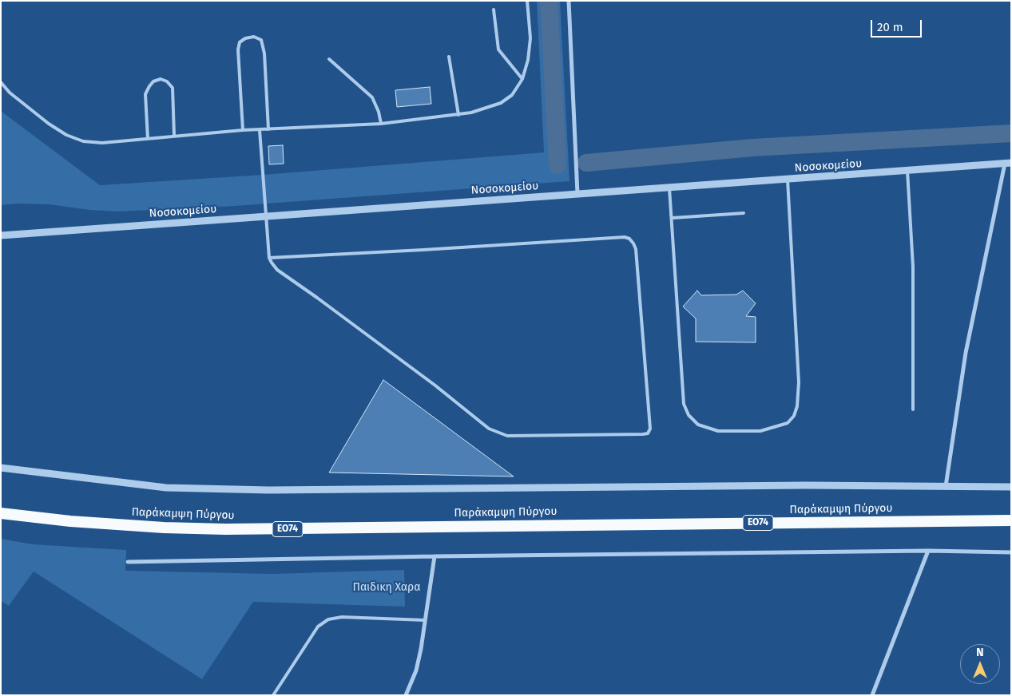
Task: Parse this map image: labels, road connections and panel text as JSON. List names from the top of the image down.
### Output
{
  "streets": {
    "highway": ["Παράκαμψη Πύργου", "ΕΟ74"],
    "street": ["Νοσοκομείου"]
  },
  "parks": ["Παιδικη Χαρα"],
  "scale_bar": "20 m",
  "north": "top"
}
